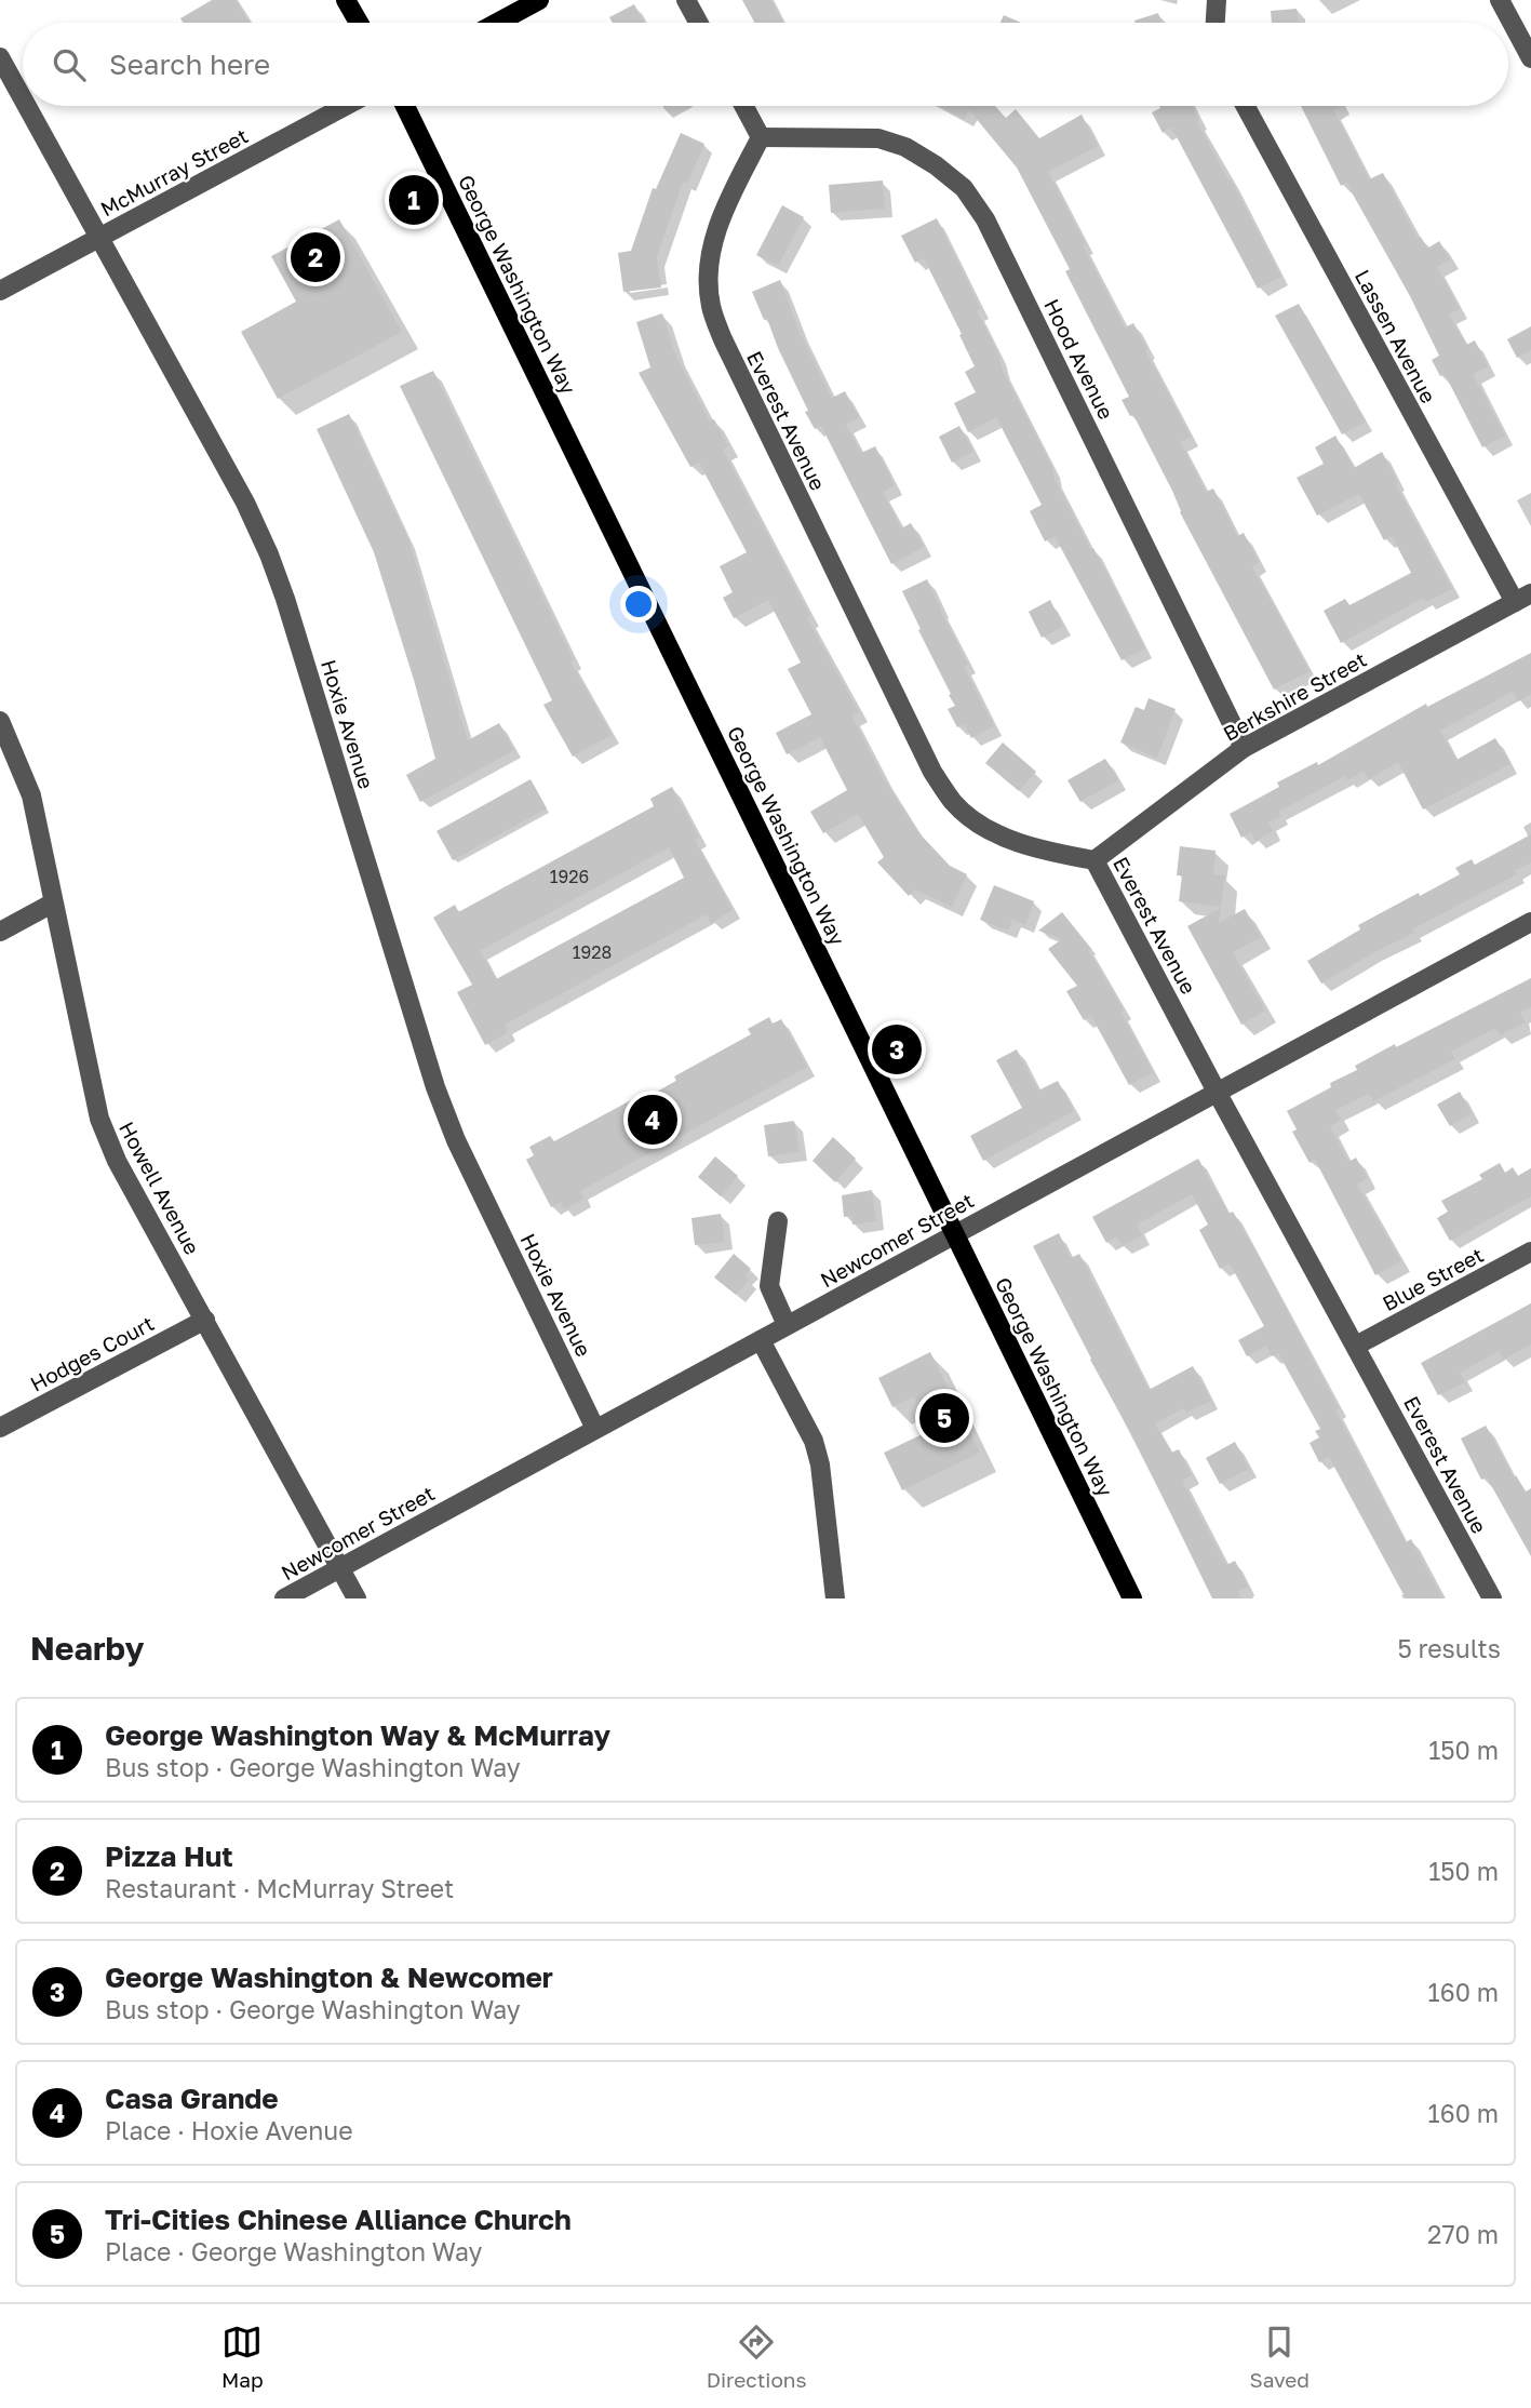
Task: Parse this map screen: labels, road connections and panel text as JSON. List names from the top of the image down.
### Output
{
  "streets": {
    "main road": ["George Washington Way"],
    "street": [
      "McMurray Street",
      "Lassen Avenue",
      "Hood Avenue",
      "Everest Avenue",
      "Berkshire Street",
      "Hoxie Avenue",
      "Howell Avenue",
      "Newcomer Street",
      "Blue Street",
      "Hodges Court"
    ]
  },
  "crossings": [
    ["McMurray Street", "Hoxie Avenue"],
    ["George Washington Way", "Newcomer Street"],
    ["Lassen Avenue", "Berkshire Street"],
    ["Hood Avenue", "Everest Avenue"],
    ["Hood Avenue", "Berkshire Street"],
    ["Everest Avenue", "Berkshire Street"],
    ["Everest Avenue", "Newcomer Street"],
    ["Everest Avenue", "Blue Street"],
    ["Hoxie Avenue", "Newcomer Street"],
    ["Howell Avenue", "Newcomer Street"],
    ["Howell Avenue", "Hodges Court"]
  ],
  "house_numbers": ["1926", "1928"],
  "page": {
    "search": "Search here",
    "pins": [
      "1",
      "2",
      "3",
      "4",
      "5"
    ],
    "heading": ["Nearby", "5 results"],
    "list": [
      {
        "mark": "1",
        "name": "George Washington Way & McMurray",
        "note": "Bus stop · George Washington Way",
        "value": "150 m"
      },
      {
        "mark": "2",
        "name": "Pizza Hut",
        "note": "Restaurant · McMurray Street",
        "value": "150 m"
      },
      {
        "mark": "3",
        "name": "George Washington & Newcomer",
        "note": "Bus stop · George Washington Way",
        "value": "160 m"
      },
      {
        "mark": "4",
        "name": "Casa Grande",
        "note": "Place · Hoxie Avenue",
        "value": "160 m"
      },
      {
        "mark": "5",
        "name": "Tri-Cities Chinese Alliance Church",
        "note": "Place · George Washington Way",
        "value": "270 m"
      }
    ],
    "nav": ["Map", "Directions", "Saved"]
  }
}
